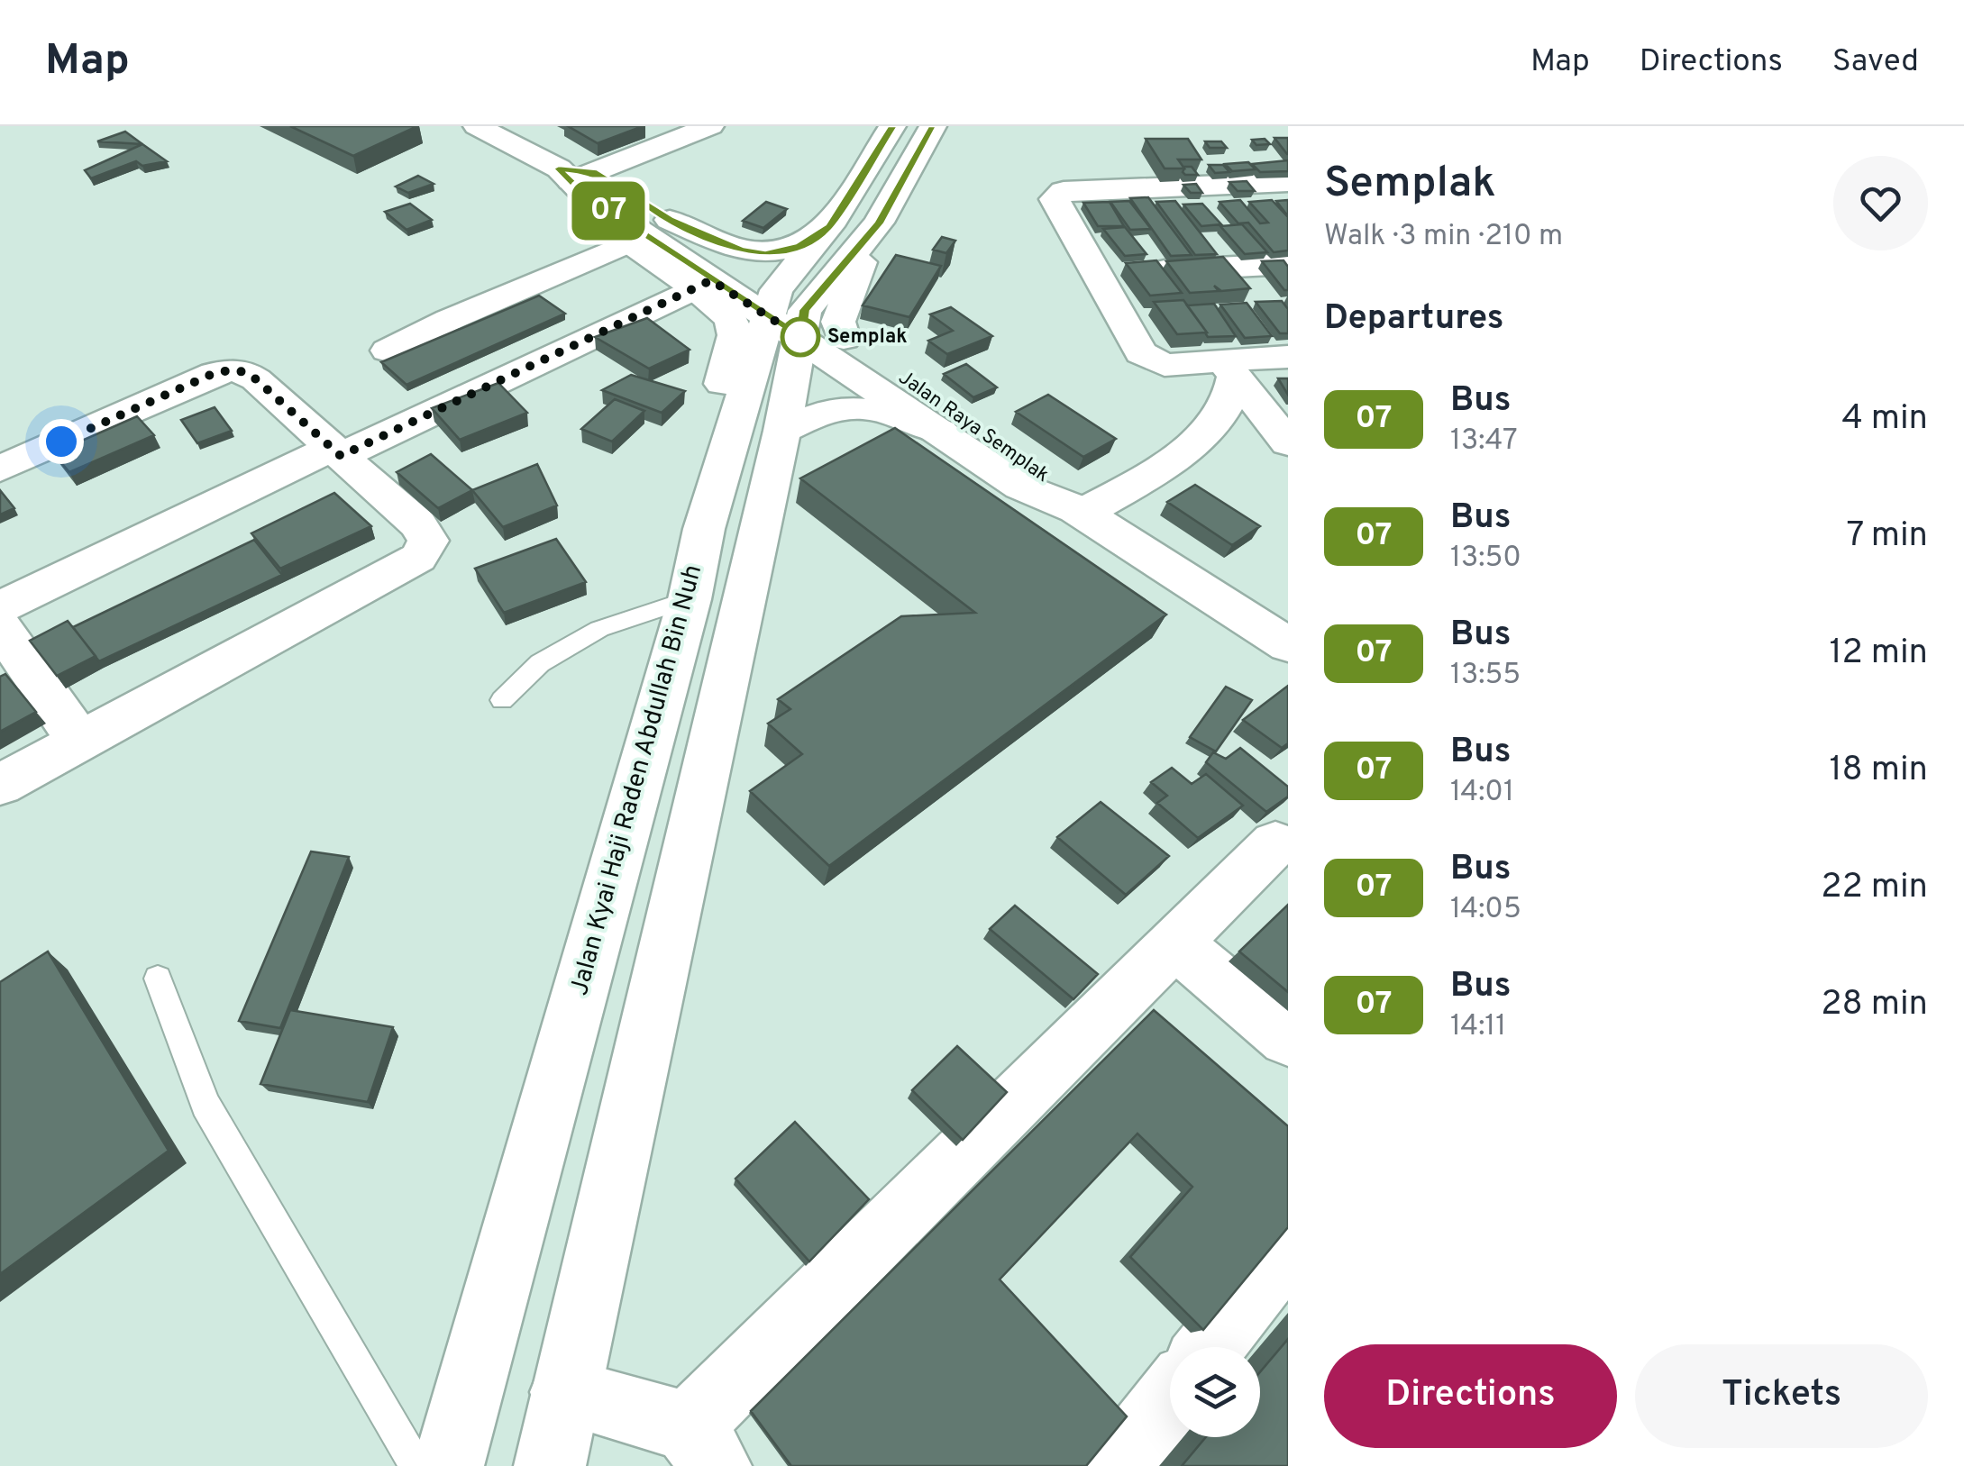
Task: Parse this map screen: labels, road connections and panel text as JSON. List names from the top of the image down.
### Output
{
  "streets": {
    "main road": ["Jalan Raya Semplak", "Jalan Kyai Haji Raden Abdullah Bin Nuh"]
  },
  "crossings": [
    ["Jalan Raya Semplak", "Jalan Kyai Haji Raden Abdullah Bin Nuh"]
  ],
  "places": ["Semplak"],
  "lines": ["bus line 07"],
  "page": {
    "header": "Map",
    "nav": ["Map", "Directions", "Saved"],
    "on_map": "07",
    "heading": [
      ["Semplak", "Walk · 3 min · 210 m"],
      "Departures"
    ],
    "list": [
      {
        "mark": "07",
        "name": "Bus",
        "note": "13:47",
        "value": "4 min"
      },
      {
        "mark": "07",
        "name": "Bus",
        "note": "13:50",
        "value": "7 min"
      },
      {
        "mark": "07",
        "name": "Bus",
        "note": "13:55",
        "value": "12 min"
      },
      {
        "mark": "07",
        "name": "Bus",
        "note": "14:01",
        "value": "18 min"
      },
      {
        "mark": "07",
        "name": "Bus",
        "note": "14:05",
        "value": "22 min"
      },
      {
        "mark": "07",
        "name": "Bus",
        "note": "14:11",
        "value": "28 min"
      }
    ],
    "buttons": ["Directions", "Tickets"]
  }
}
